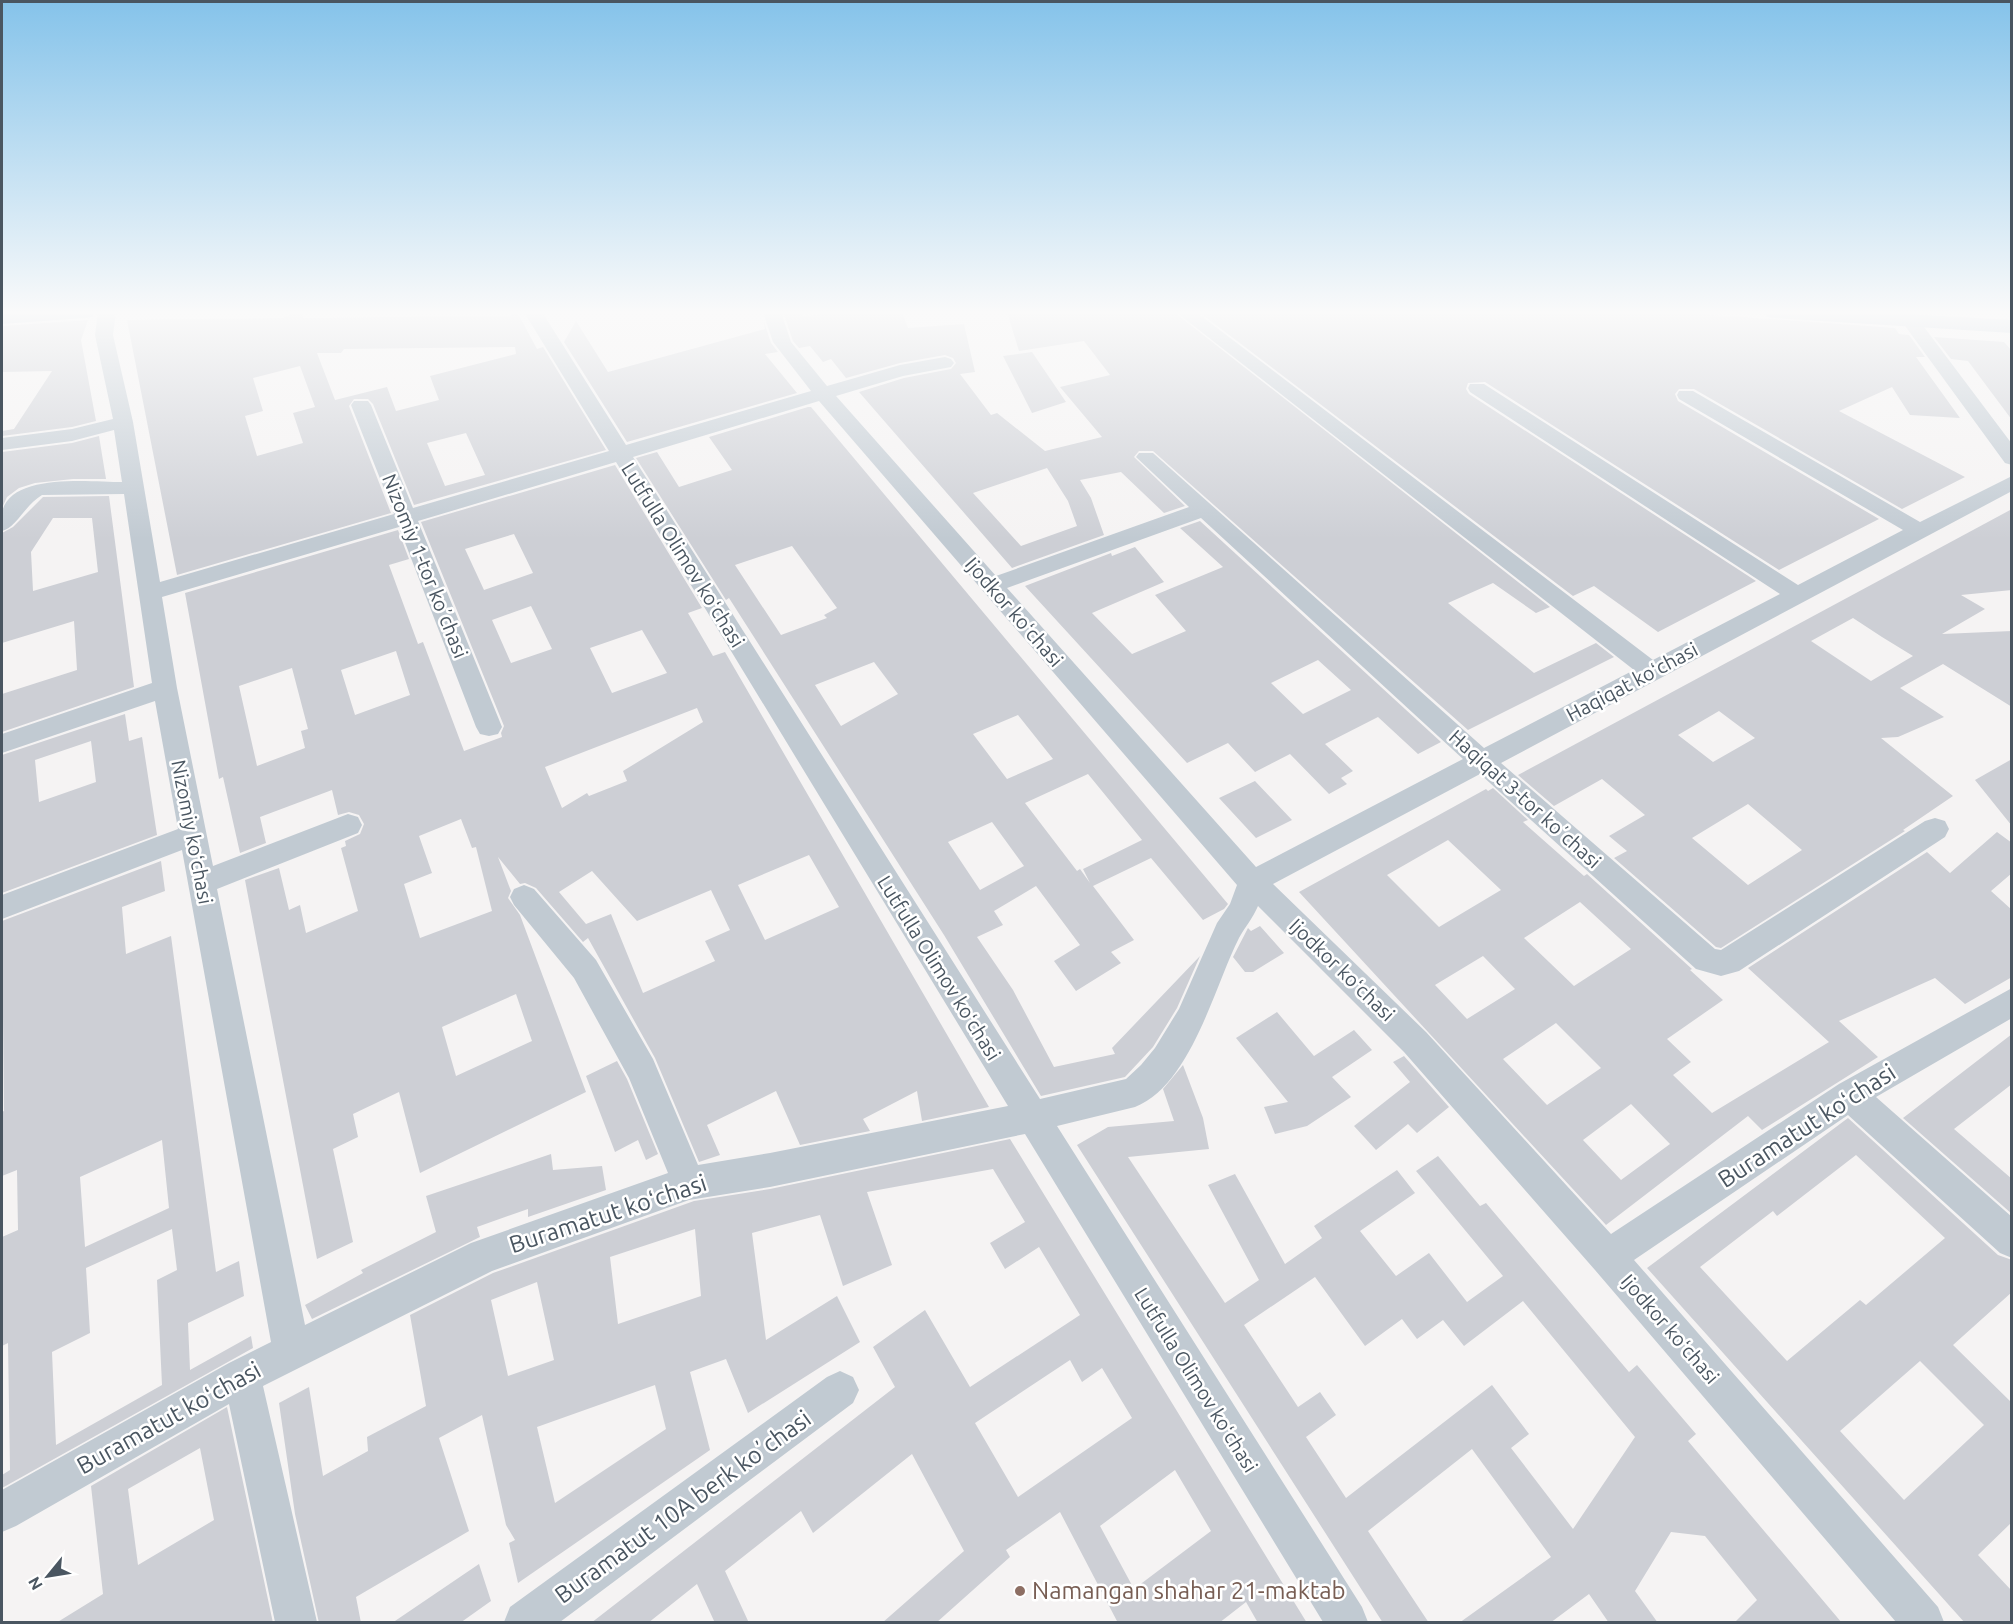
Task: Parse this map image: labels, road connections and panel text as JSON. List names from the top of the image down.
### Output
{
  "streets": {
    "street": [
      "Lutfulla Olimov koʻchasi",
      "Nizomiy 1-tor koʼchasi",
      "Ijodkor koʻchasi",
      "Haqiqat koʻchasi",
      "Haqiqat 3-tor koʼchasi",
      "Nizomiy koʻchasi",
      "Buramatut koʻchasi",
      "Buramatut 10А berk koʼchasi"
    ]
  },
  "crossings": [
    ["Lutfulla Olimov koʻchasi", "Buramatut koʻchasi"],
    ["Ijodkor koʻchasi", "Haqiqat koʻchasi"],
    ["Ijodkor koʻchasi", "Buramatut koʻchasi"],
    ["Haqiqat koʻchasi", "Haqiqat 3-tor koʼchasi"],
    ["Haqiqat koʻchasi", "Buramatut koʻchasi"],
    ["Nizomiy koʻchasi", "Buramatut koʻchasi"]
  ],
  "places": ["Namangan shahar 21-maktab"],
  "north": "bottom left"
}
